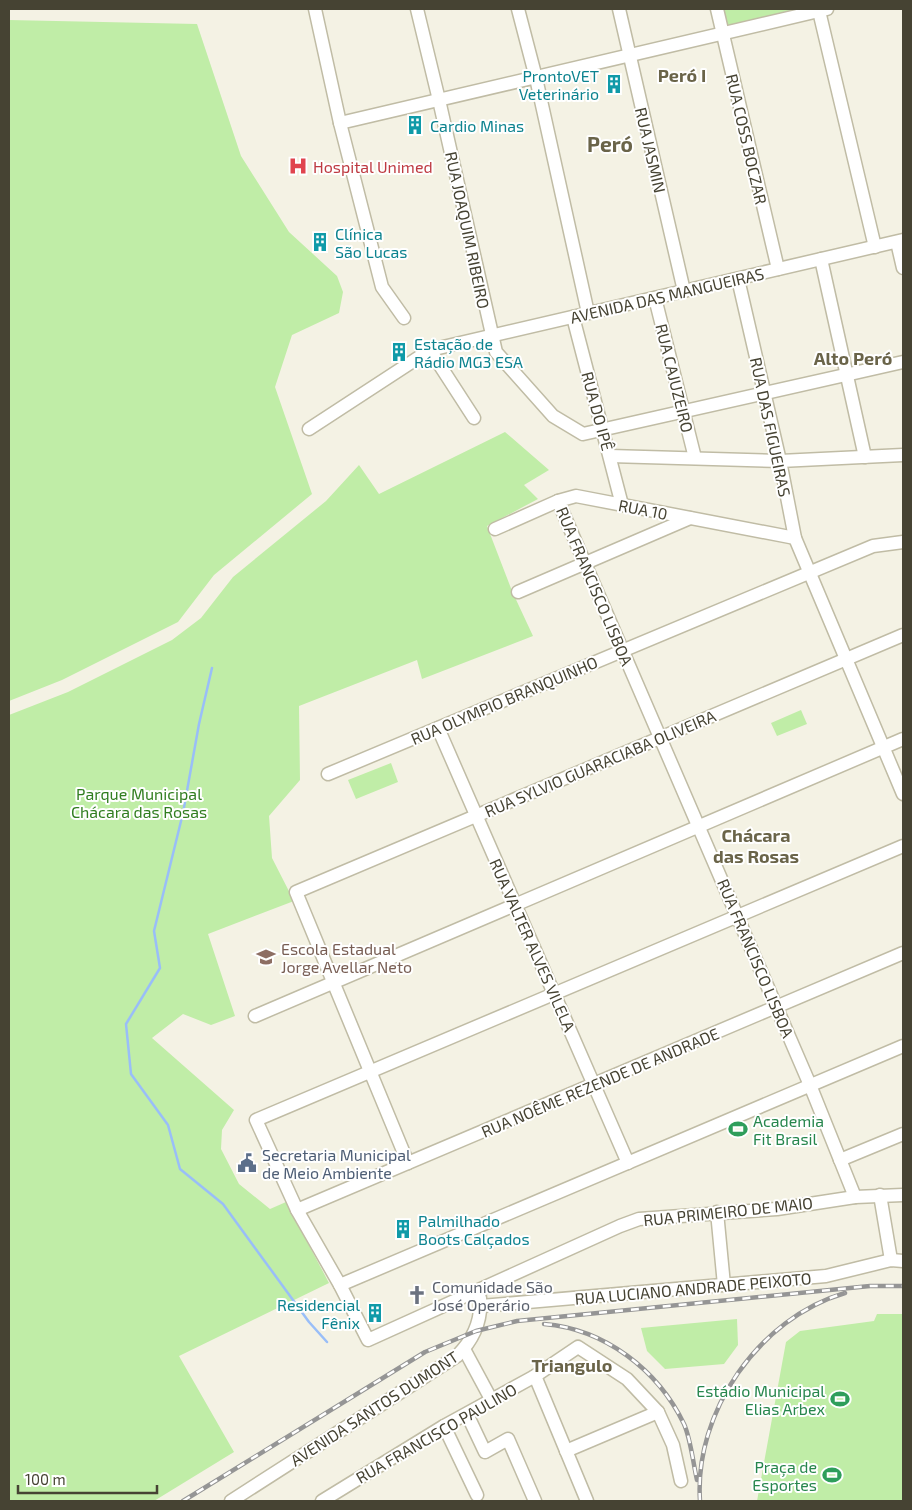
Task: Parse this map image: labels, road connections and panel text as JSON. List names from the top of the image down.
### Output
{
  "streets": {
    "street": [
      "RUA COSS BOCZAR",
      "RUA JASMIN",
      "RUA JOAQUIM RIBEIRO",
      "AVENIDA DAS MANGUEIRAS",
      "RUA CAJUZEIRO",
      "RUA DO IPÊ",
      "RUA DAS FIGUEIRAS",
      "RUA 10",
      "RUA FRANCISCO LISBOA",
      "RUA OLYMPIO BRANQUINHO",
      "RUA SYLVIO GUARACIABA OLIVEIRA",
      "RUA VALTER ALVES VILELA",
      "RUA NOÊME REZENDE DE ANDRADE",
      "RUA PRIMEIRO DE MAIO",
      "RUA LUCIANO ANDRADE PEIXOTO",
      "AVENIDA SANTOS DUMONT",
      "RUA FRANCISCO PAULINO"
    ]
  },
  "crossings": [
    ["RUA COSS BOCZAR", "AVENIDA DAS MANGUEIRAS"],
    ["RUA JASMIN", "AVENIDA DAS MANGUEIRAS"],
    ["RUA JOAQUIM RIBEIRO", "AVENIDA DAS MANGUEIRAS"],
    ["RUA JOAQUIM RIBEIRO", "RUA CAJUZEIRO"],
    ["RUA JOAQUIM RIBEIRO", "RUA DO IPÊ"],
    ["RUA JOAQUIM RIBEIRO", "RUA DAS FIGUEIRAS"],
    ["AVENIDA DAS MANGUEIRAS", "RUA CAJUZEIRO"],
    ["AVENIDA DAS MANGUEIRAS", "RUA DO IPÊ"],
    ["AVENIDA DAS MANGUEIRAS", "RUA DAS FIGUEIRAS"],
    ["RUA DO IPÊ", "RUA 10"],
    ["RUA DAS FIGUEIRAS", "RUA 10"],
    ["RUA DAS FIGUEIRAS", "RUA OLYMPIO BRANQUINHO"],
    ["RUA DAS FIGUEIRAS", "RUA SYLVIO GUARACIABA OLIVEIRA"],
    ["RUA 10", "RUA FRANCISCO LISBOA"],
    ["RUA FRANCISCO LISBOA", "RUA OLYMPIO BRANQUINHO"],
    ["RUA FRANCISCO LISBOA", "RUA SYLVIO GUARACIABA OLIVEIRA"],
    ["RUA FRANCISCO LISBOA", "RUA NOÊME REZENDE DE ANDRADE"],
    ["RUA FRANCISCO LISBOA", "RUA PRIMEIRO DE MAIO"],
    ["RUA OLYMPIO BRANQUINHO", "RUA VALTER ALVES VILELA"],
    ["RUA SYLVIO GUARACIABA OLIVEIRA", "RUA VALTER ALVES VILELA"],
    ["RUA VALTER ALVES VILELA", "RUA NOÊME REZENDE DE ANDRADE"],
    ["RUA PRIMEIRO DE MAIO", "AVENIDA SANTOS DUMONT"],
    ["RUA LUCIANO ANDRADE PEIXOTO", "AVENIDA SANTOS DUMONT"]
  ],
  "districts": [
    "Peró I",
    "Peró",
    "Alto Peró",
    "Chácara das Rosas",
    "Triangulo"
  ],
  "parks": ["Parque Municipal Chácara das Rosas"],
  "places": {
    "building": [
      "ProntoVET Veterinário",
      "Cardio Minas",
      "Clínica São Lucas",
      "Estação de Rádio MG3 ESA",
      "Palmilhado Boots Calçados",
      "Residencial Fênix"
    ],
    "hospital": ["Hospital Unimed"],
    "school or university": ["Escola Estadual Jorge Avellar Neto"],
    "sports": ["Academia Fit Brasil", "Estádio Municipal Elias Arbex", "Praça de Esportes"],
    "public building": ["Secretaria Municipal de Meio Ambiente"],
    "church": ["Comunidade São José Operário"]
  },
  "scale_bar": "100 m"
}
